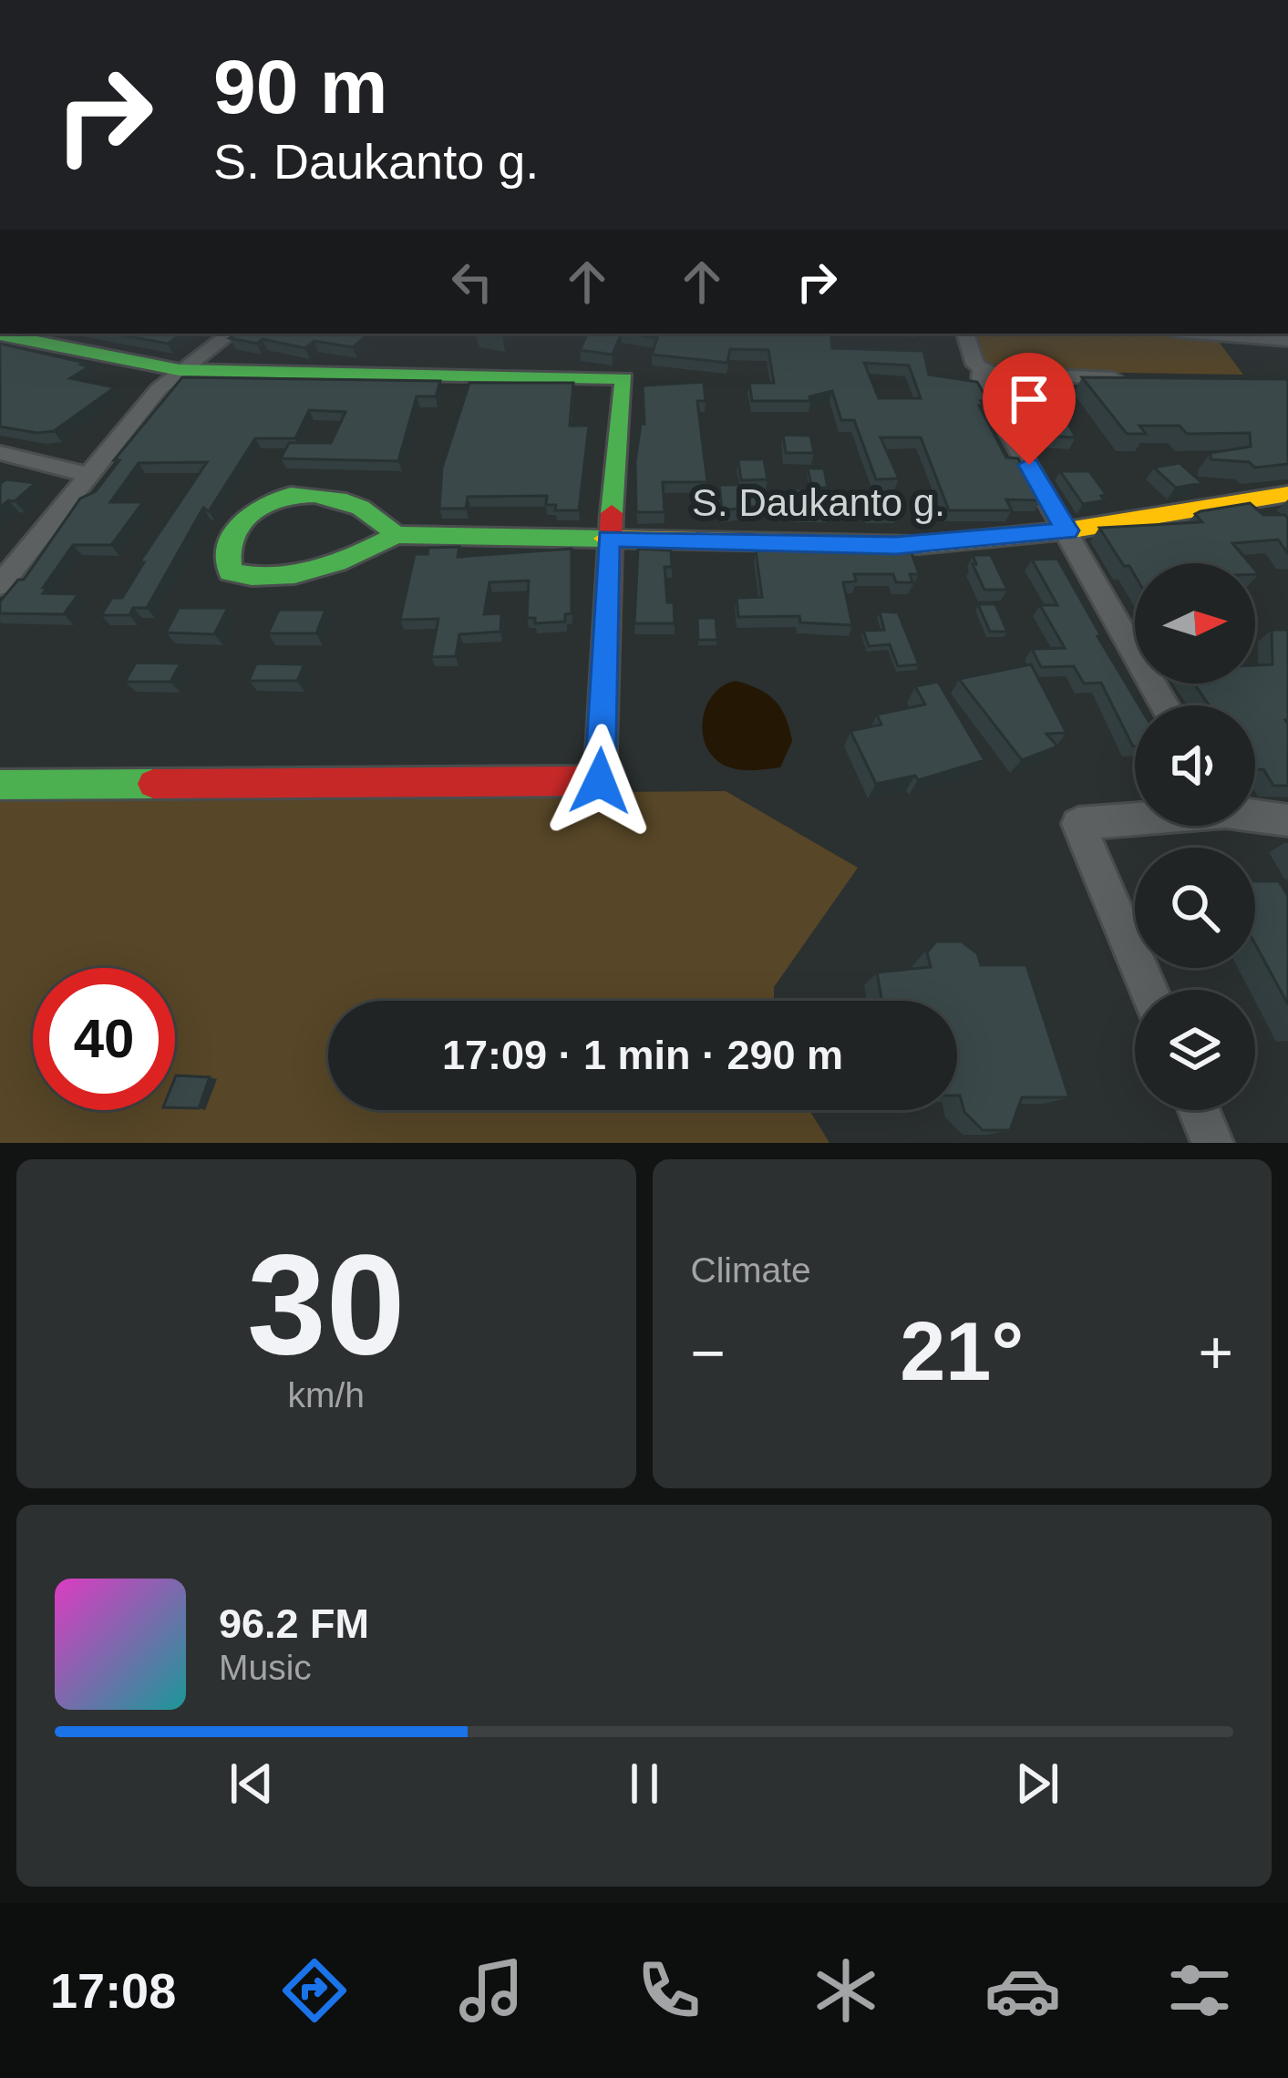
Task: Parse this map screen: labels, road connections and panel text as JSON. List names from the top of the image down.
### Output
{
  "streets": {
    "street": ["S. Daukanto g."]
  },
  "north": "right",
  "page": {
    "turn": ["90 m", "S. Daukanto g."],
    "limit": "40",
    "trip": "17:09 · 1 min · 290 m",
    "tile": [
      ["30", "km/h"],
      "Climate"
    ],
    "heat": ["−", "21°", "+"],
    "song": ["96.2 FM", "Music"],
    "tabs": "17:08"
  }
}
